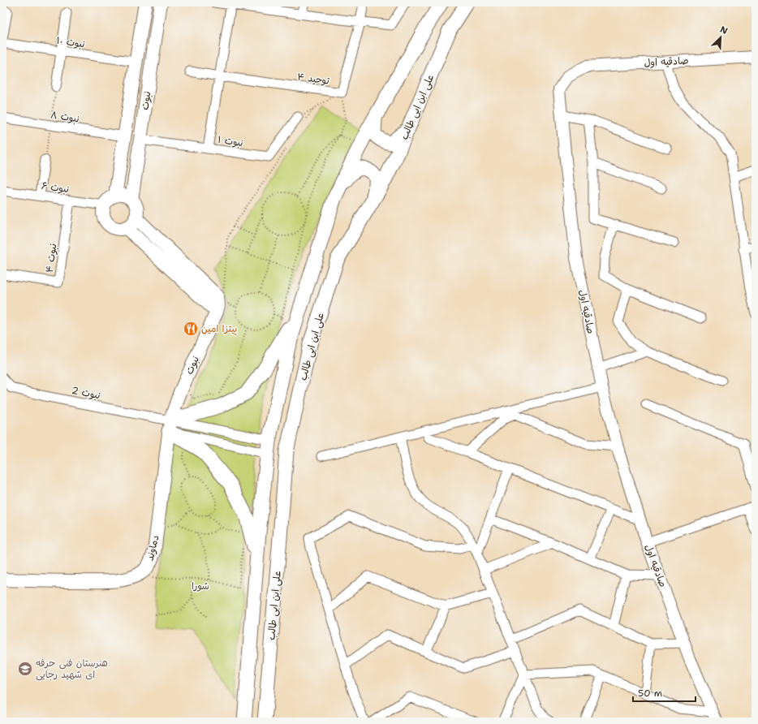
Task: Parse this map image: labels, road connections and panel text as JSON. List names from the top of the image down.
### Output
{
  "streets": {
    "main road": ["نبوت", "علی ابن ابی طالب", "دماوند"],
    "street": [
      "نبوت ۱۰",
      "صادقیه اول",
      "توحید ۴",
      "نبوت ۸",
      "نبوت ۱",
      "نبوت ۶",
      "نبوت ۴",
      "نبوت 2"
    ]
  },
  "crossings": [
    ["نبوت ۱۰", "نبوت"],
    ["نبوت", "نبوت ۸"],
    ["نبوت", "نبوت ۱"],
    ["نبوت", "نبوت ۶"],
    ["نبوت", "نبوت 2"],
    ["نبوت", "دماوند"],
    ["نبوت ۶", "نبوت ۴"],
    ["نبوت 2", "دماوند"]
  ],
  "parks": ["شورا"],
  "places": {
    "restaurant": ["پیتزا امین"],
    "school or university": ["هنرستان فنی حرفه ای شهید رجایی"]
  },
  "scale_bar": "50 m",
  "north": "top right"
}
